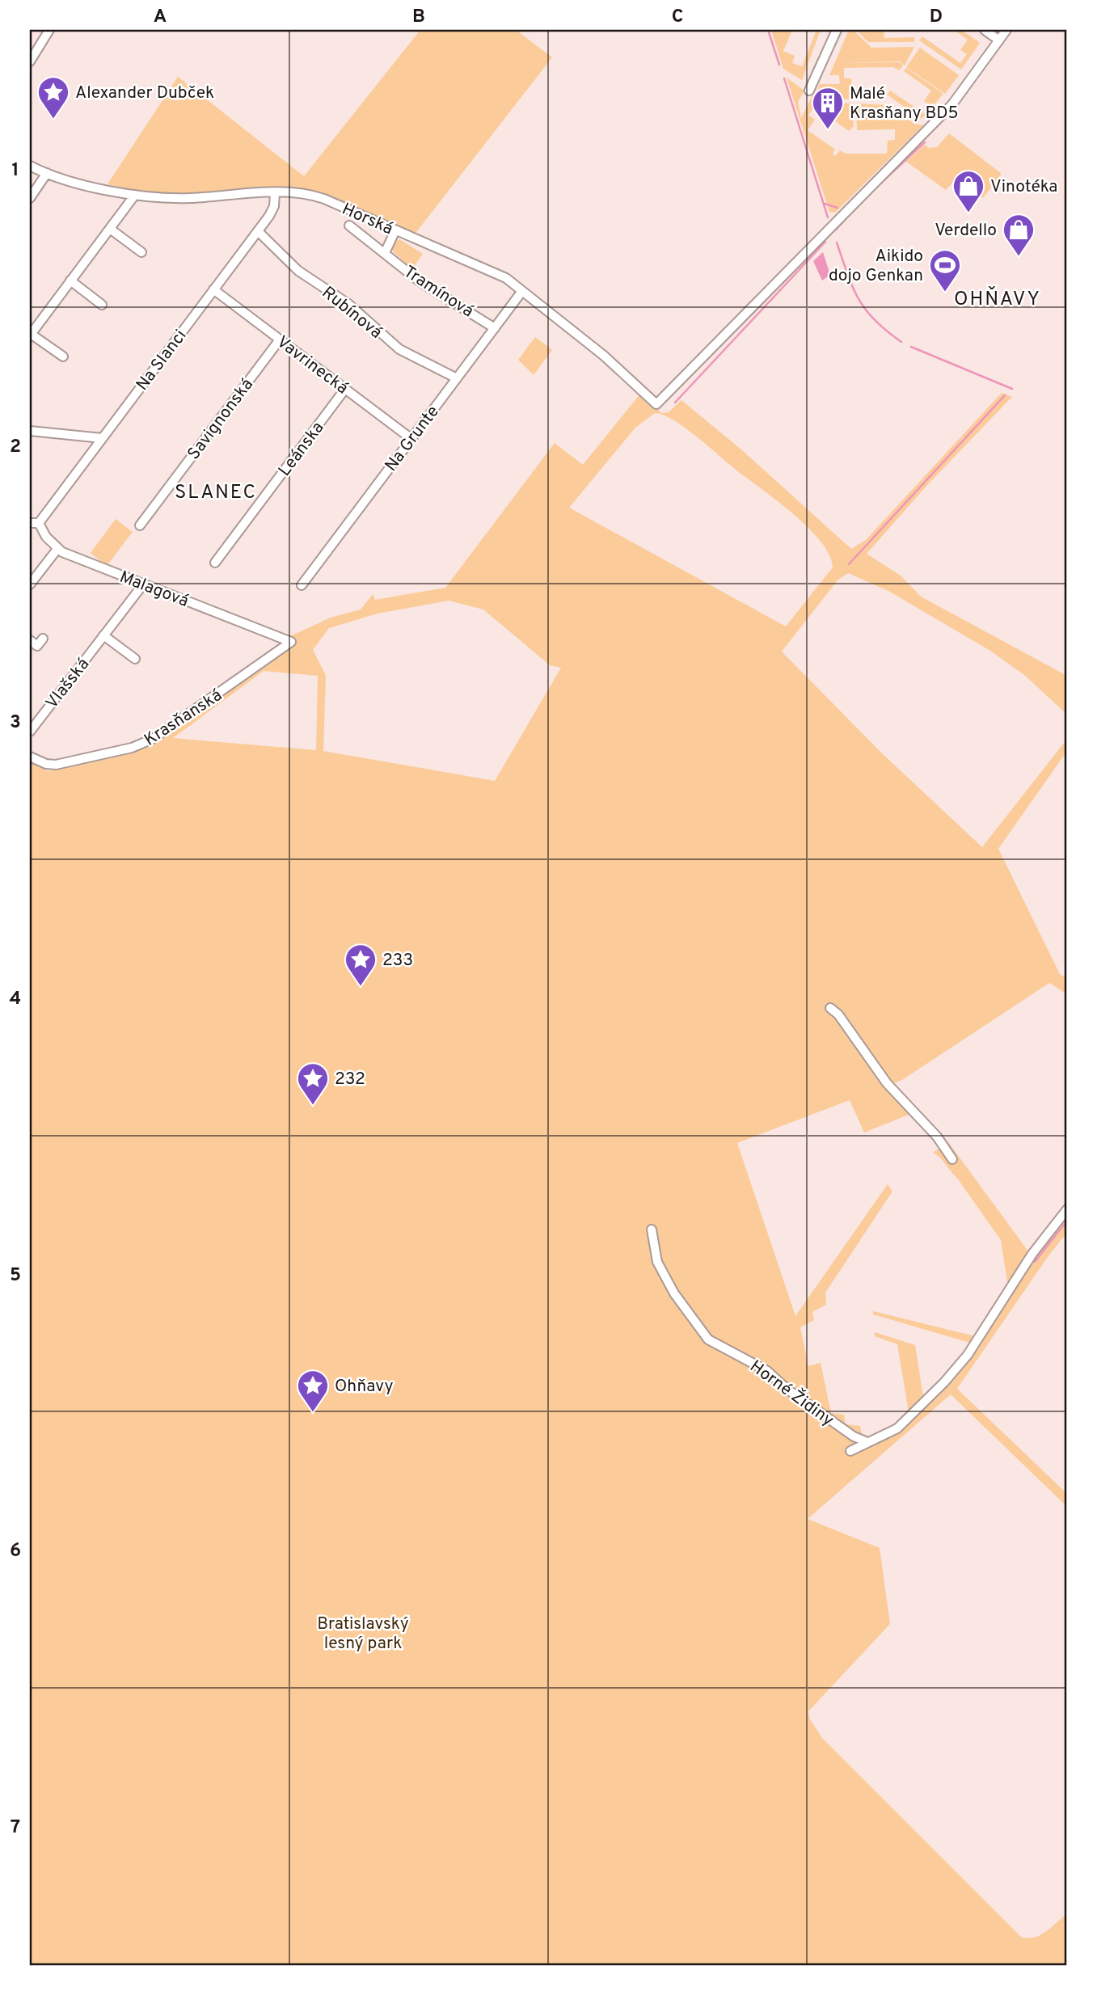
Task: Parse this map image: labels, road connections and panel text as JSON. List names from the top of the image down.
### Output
{
  "streets": {
    "street": [
      "Horská",
      "Tramínová",
      "Rubínová",
      "Na Slanci",
      "Vavrinecká",
      "Savignonská",
      "Na Grunte",
      "Leánska",
      "Malagová",
      "Vlašská",
      "Krasňanská",
      "Horné Židiny"
    ]
  },
  "crossings": [
    ["Horská", "Na Slanci"],
    ["Horská", "Na Grunte"],
    ["Tramínová", "Na Grunte"],
    ["Rubínová", "Na Slanci"],
    ["Rubínová", "Na Grunte"],
    ["Na Slanci", "Vavrinecká"],
    ["Vavrinecká", "Savignonská"],
    ["Vavrinecká", "Na Grunte"],
    ["Vavrinecká", "Leánska"],
    ["Malagová", "Vlašská"],
    ["Malagová", "Krasňanská"]
  ],
  "districts": ["OHŇAVY", "SLANEC"],
  "parks": ["Bratislavský lesný park"],
  "places": {
    "place": [
      "Alexander Dubček",
      "233",
      "232",
      "Ohňavy"
    ],
    "building": ["Malé Krasňany BD5"],
    "shop": ["Vinotéka", "Verdello"],
    "sports": ["Aikido dojo Genkan"]
  },
  "grid": {
    "columns": [
      "A",
      "B",
      "C",
      "D"
    ],
    "rows": [
      "1",
      "2",
      "3",
      "4",
      "5",
      "6",
      "7"
    ]
  }
}
